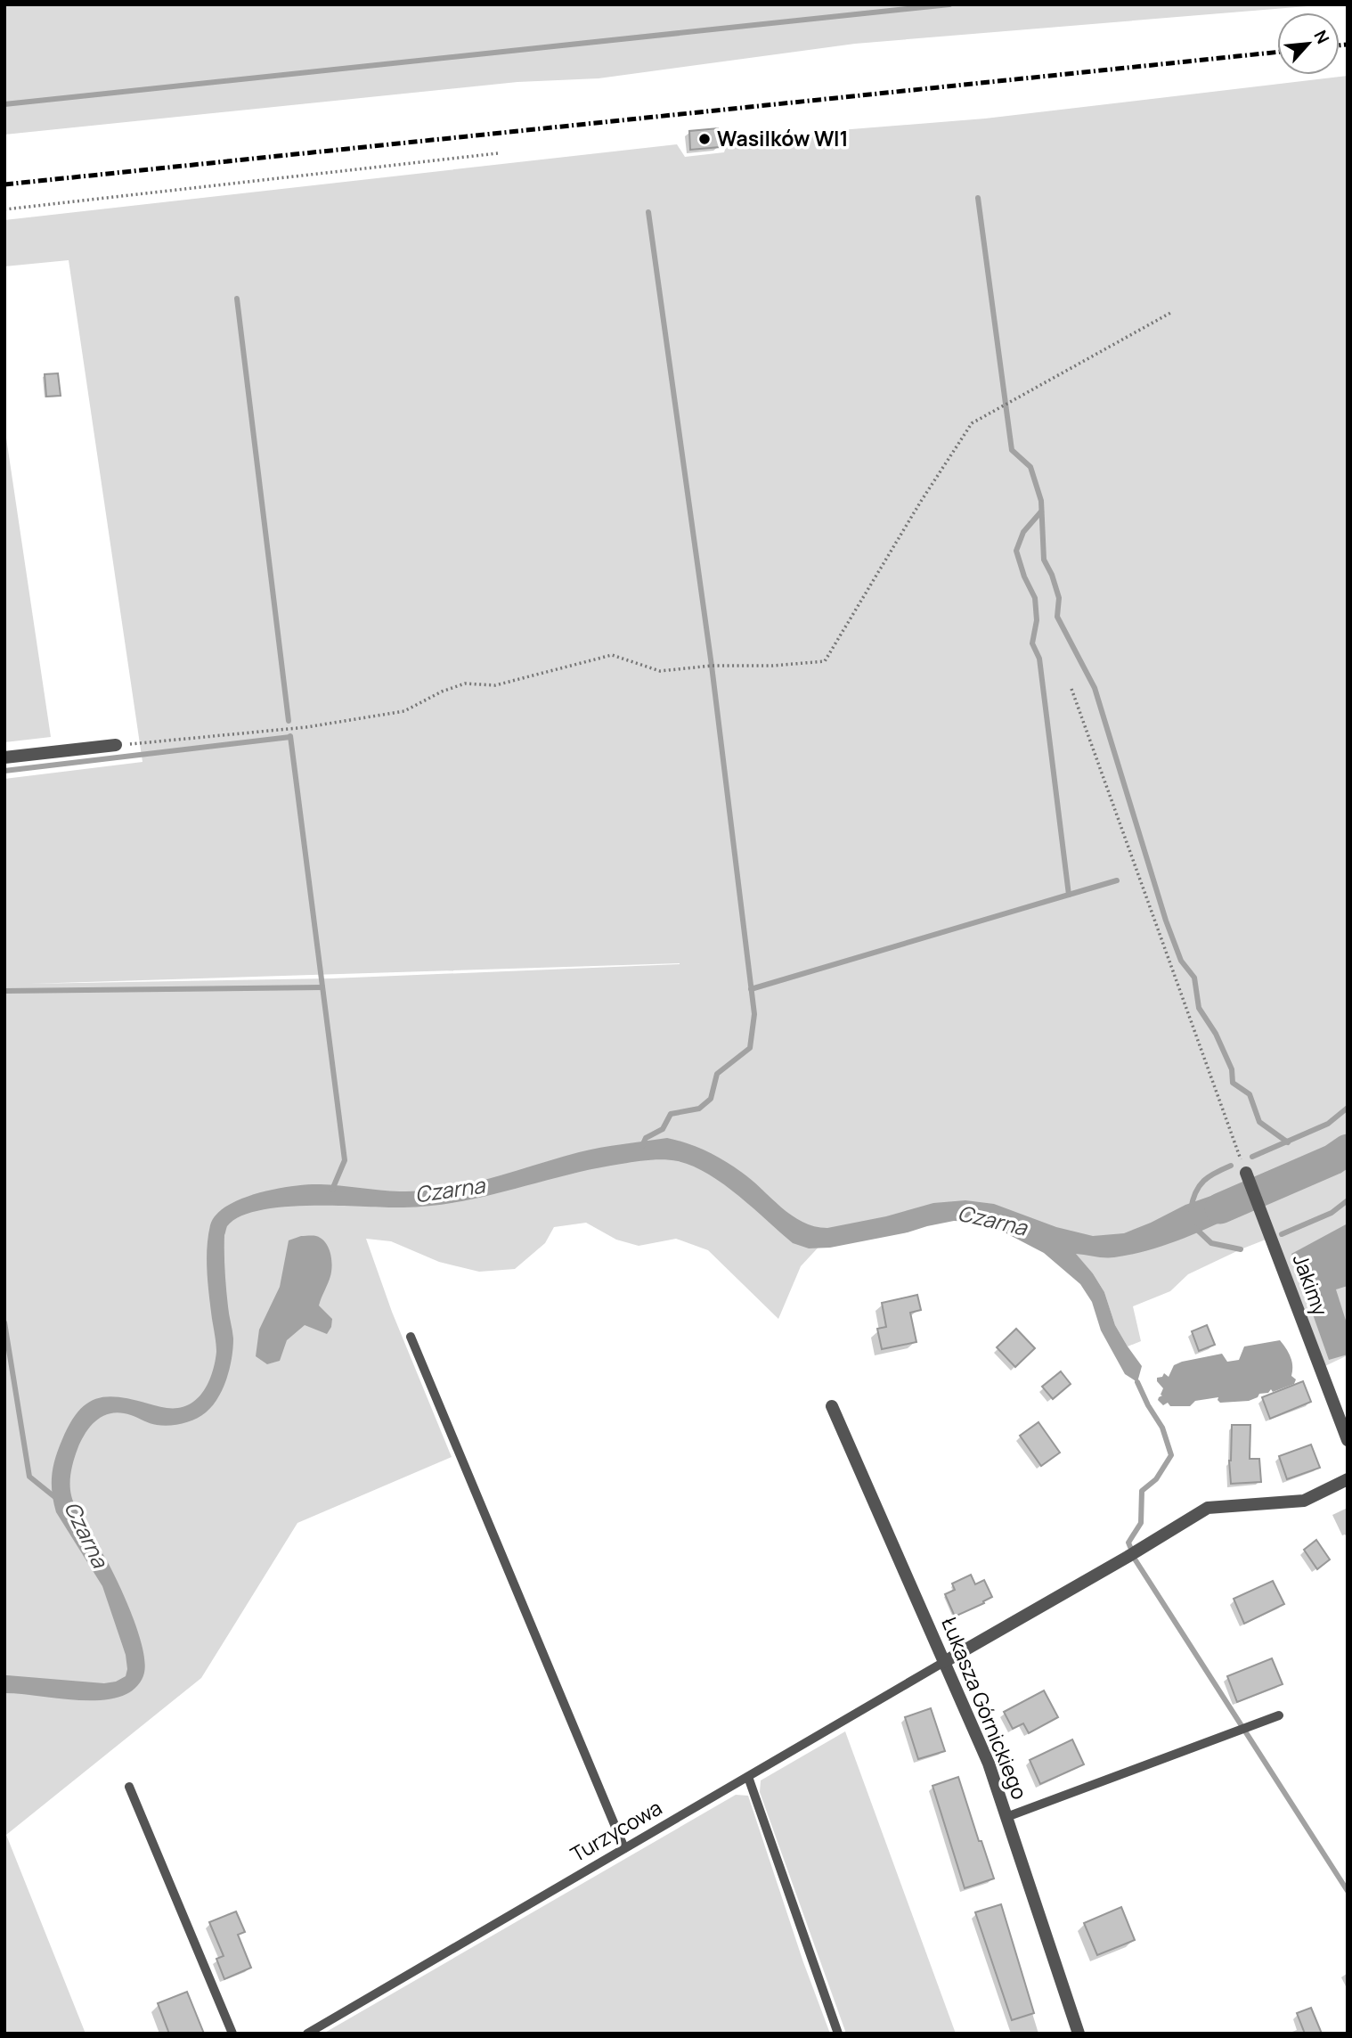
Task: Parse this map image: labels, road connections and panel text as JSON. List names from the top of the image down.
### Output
{
  "streets": {
    "street": ["Jakimy", "Łukasza Górnickiego"],
    "lane": ["Turzycowa"]
  },
  "crossings": [
    ["Łukasza Górnickiego", "Turzycowa"]
  ],
  "water": ["Czarna"],
  "places": ["Wasilków Wl1"],
  "north": "top right"
}
